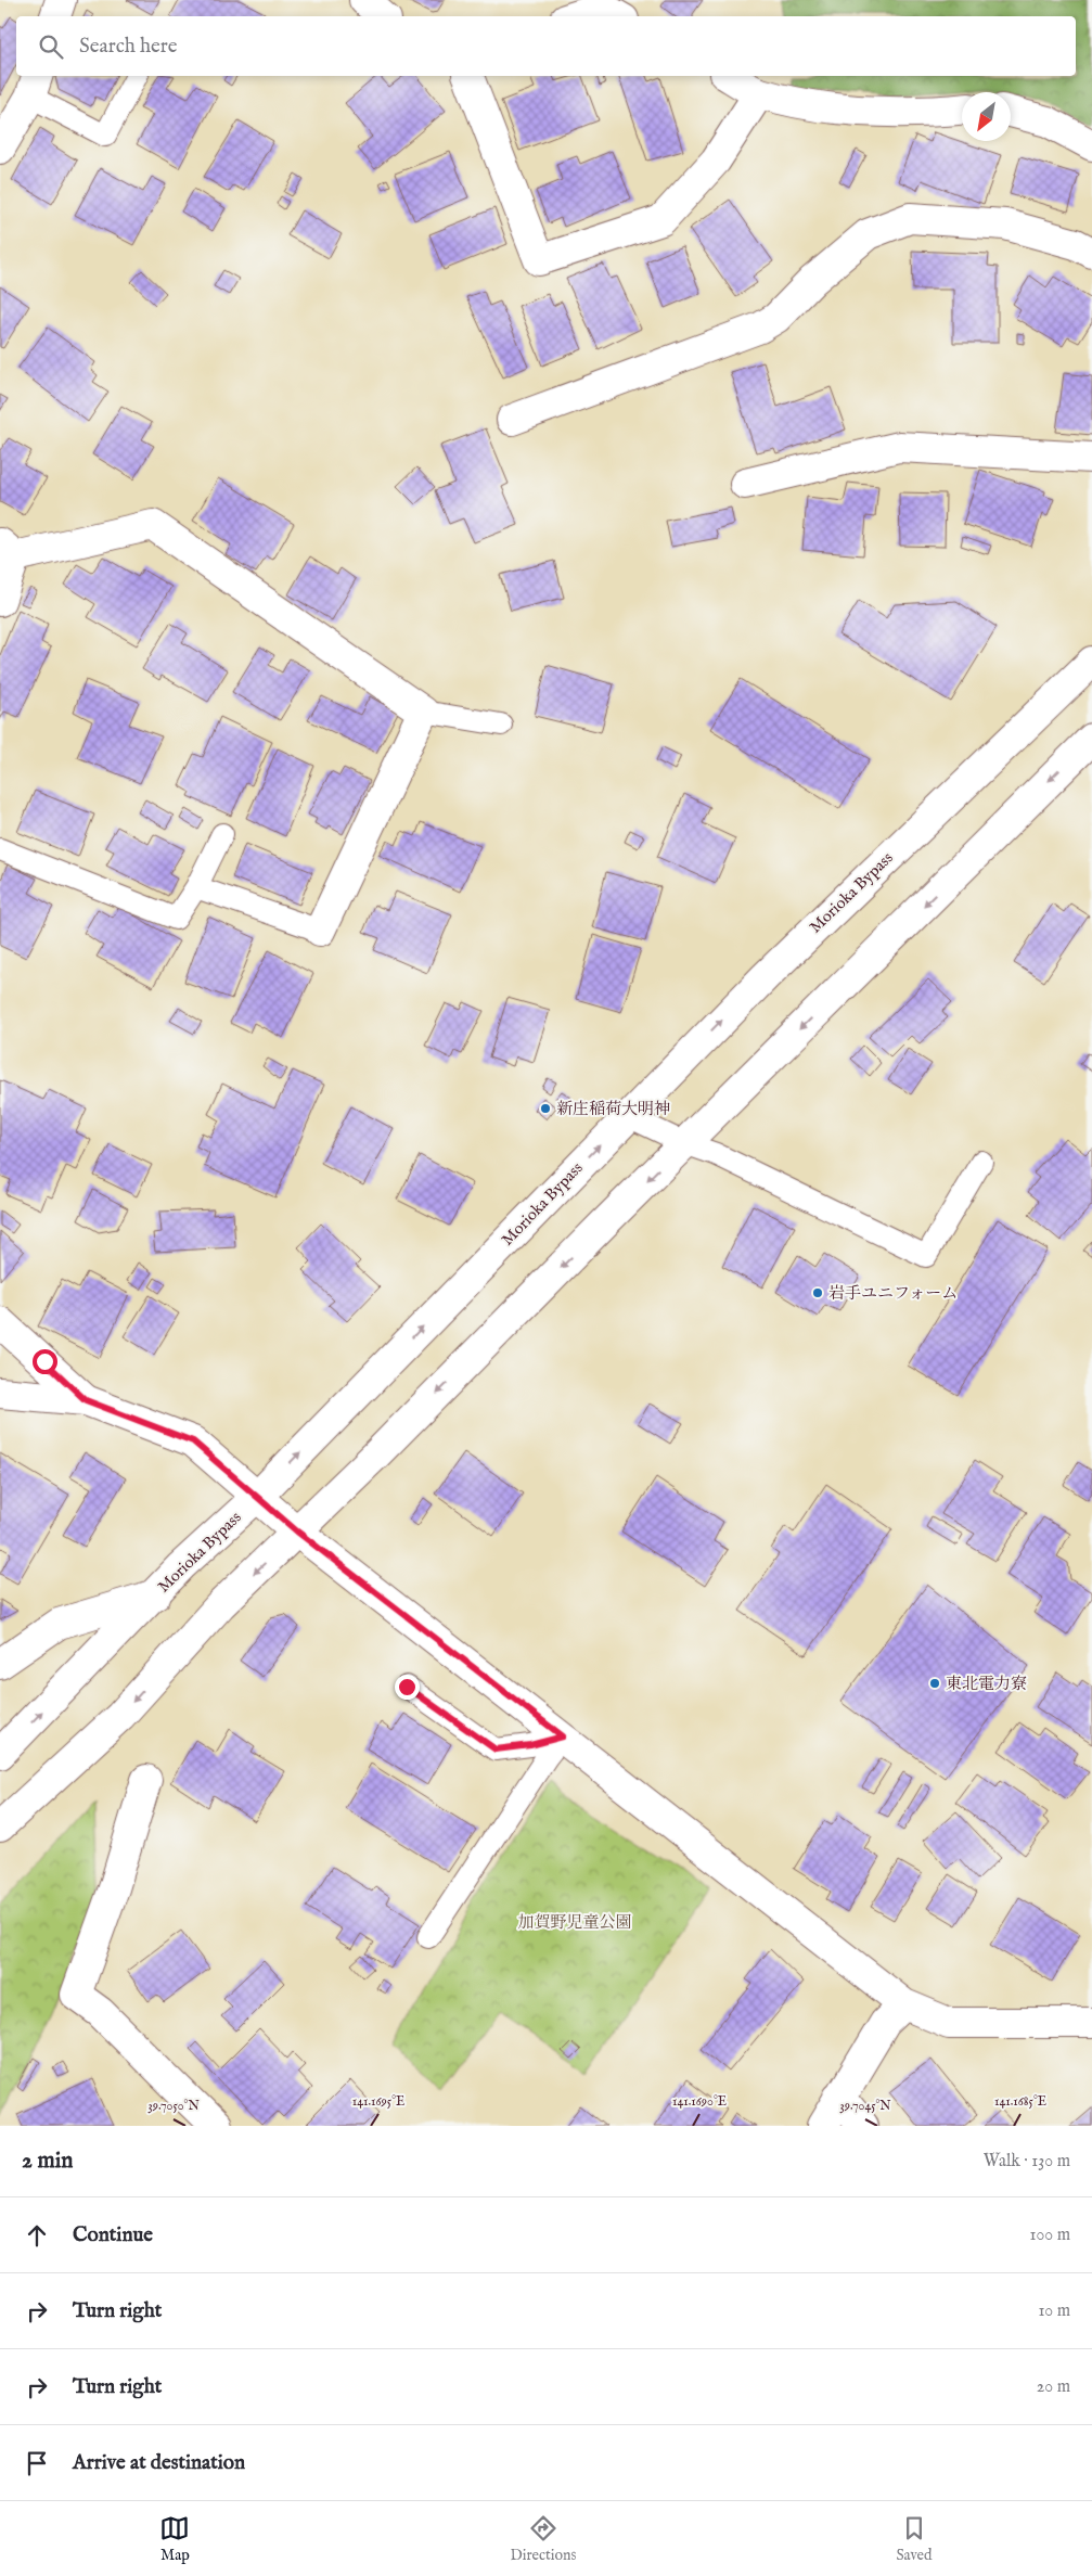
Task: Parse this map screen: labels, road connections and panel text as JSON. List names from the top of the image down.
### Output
{
  "streets": {
    "main road": ["Morioka Bypass"]
  },
  "parks": ["加賀野児童公園"],
  "places": ["新庄稲荷大明神", "岩手ユニフォーム", "東北電力寮"],
  "north": "bottom left",
  "page": {
    "search": "Search here",
    "heading": ["2 min", "Walk · 130 m"],
    "list": [
      ["Continue", "100 m"],
      ["Turn right", "10 m"],
      ["Turn right", "20 m"],
      "Arrive at destination"
    ],
    "nav": ["Map", "Directions", "Saved"]
  },
  "coordinates": [
    "141.1695°E",
    "141.1690°E",
    "141.1685°E",
    "39.7050°N",
    "39.7045°N"
  ]
}
